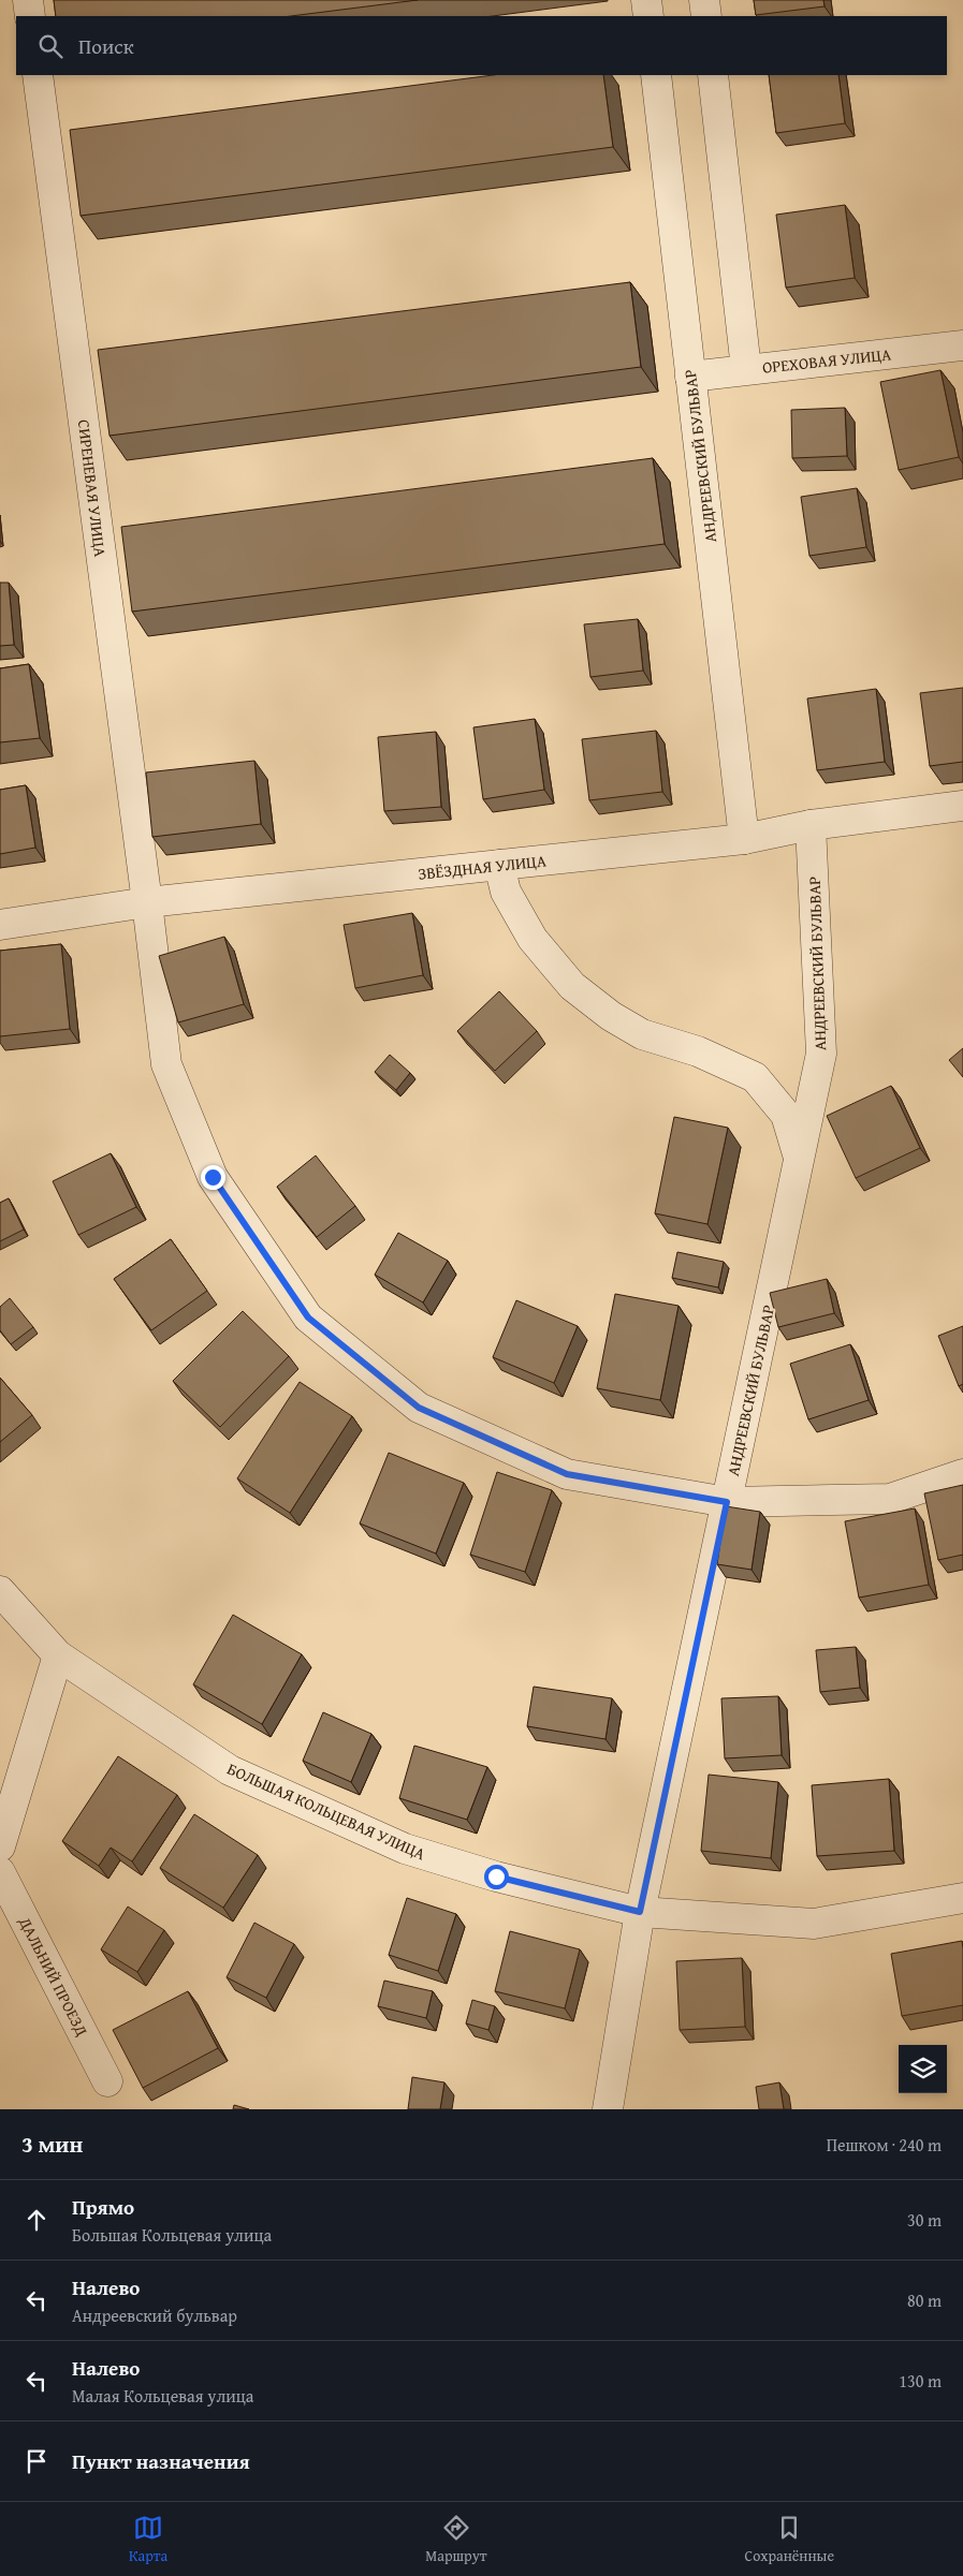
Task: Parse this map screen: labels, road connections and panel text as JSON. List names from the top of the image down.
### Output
{
  "streets": {
    "street": [
      "ОРЕХОВАЯ УЛИЦА",
      "АНДРЕЕВСКИЙ БУЛЬВАР",
      "СИРЕНЕВАЯ УЛИЦА",
      "ЗВЁЗДНАЯ УЛИЦА",
      "БОЛЬШАЯ КОЛЬЦЕВАЯ УЛИЦА",
      "ДАЛЬНИЙ ПРОЕЗД"
    ]
  },
  "crossings": [
    ["ОРЕХОВАЯ УЛИЦА", "АНДРЕЕВСКИЙ БУЛЬВАР"],
    ["АНДРЕЕВСКИЙ БУЛЬВАР", "СИРЕНЕВАЯ УЛИЦА"],
    ["АНДРЕЕВСКИЙ БУЛЬВАР", "ЗВЁЗДНАЯ УЛИЦА"],
    ["АНДРЕЕВСКИЙ БУЛЬВАР", "БОЛЬШАЯ КОЛЬЦЕВАЯ УЛИЦА"],
    ["СИРЕНЕВАЯ УЛИЦА", "ЗВЁЗДНАЯ УЛИЦА"]
  ],
  "page": {
    "search": "Поиск",
    "heading": ["3 мин", "Пешком · 240 m"],
    "list": [
      ["Прямо", "Большая Кольцевая улица", "30 m"],
      ["Налево", "Андреевский бульвар", "80 m"],
      ["Налево", "Малая Кольцевая улица", "130 m"],
      "Пункт назначения"
    ],
    "nav": ["Карта", "Маршрут", "Сохранённые"]
  }
}
